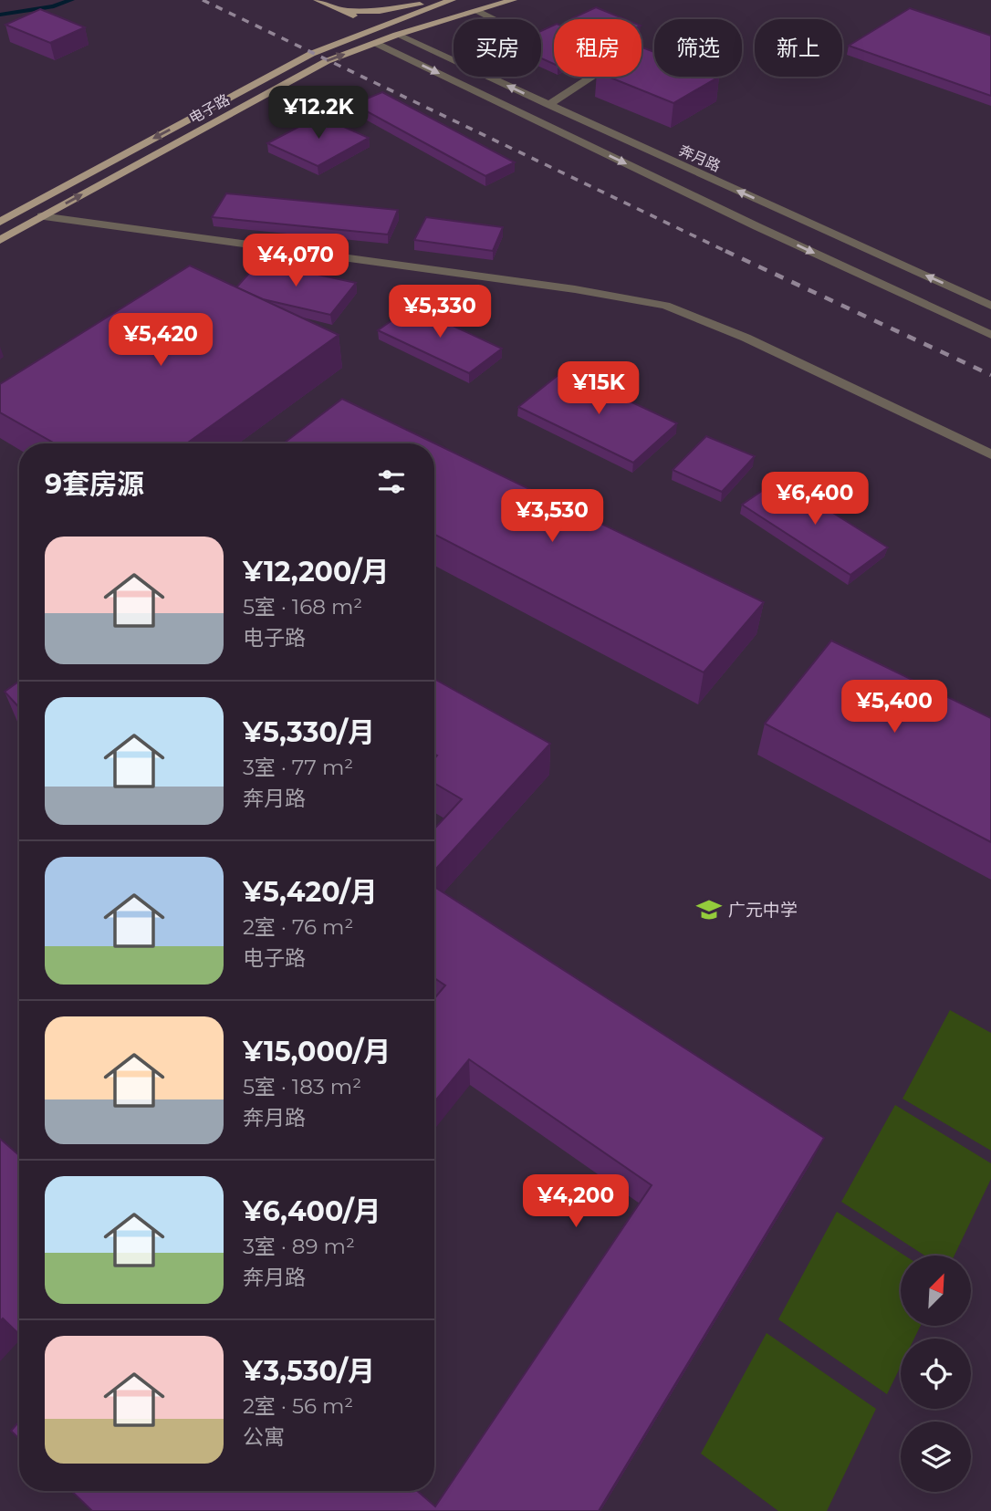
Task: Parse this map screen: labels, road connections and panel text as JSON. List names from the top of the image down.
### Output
{
  "streets": {
    "main road": ["电子路"],
    "street": ["奔月路"]
  },
  "crossings": [
    ["电子路", "奔月路"]
  ],
  "places": {
    "school or university": ["广元中学"]
  },
  "north": "top right",
  "page": {
    "chip": [
      "买房",
      "租房",
      "筛选",
      "新上"
    ],
    "price": [
      "¥12.2K",
      "¥4,070",
      "¥5,330",
      "¥5,420",
      "¥15K",
      "¥6,400",
      "¥3,530",
      "¥5,400",
      "¥4,200"
    ],
    "heading": "9套房源",
    "list": [
      {
        "name": "¥12,200/月",
        "note": "5室 · 168 m² · 电子路"
      },
      {
        "name": "¥5,330/月",
        "note": "3室 · 77 m² · 奔月路"
      },
      {
        "name": "¥5,420/月",
        "note": "2室 · 76 m² · 电子路"
      },
      {
        "name": "¥15,000/月",
        "note": "5室 · 183 m² · 奔月路"
      },
      {
        "name": "¥6,400/月",
        "note": "3室 · 89 m² · 奔月路"
      },
      {
        "name": "¥3,530/月",
        "note": "2室 · 56 m² · 公寓"
      }
    ]
  }
}
